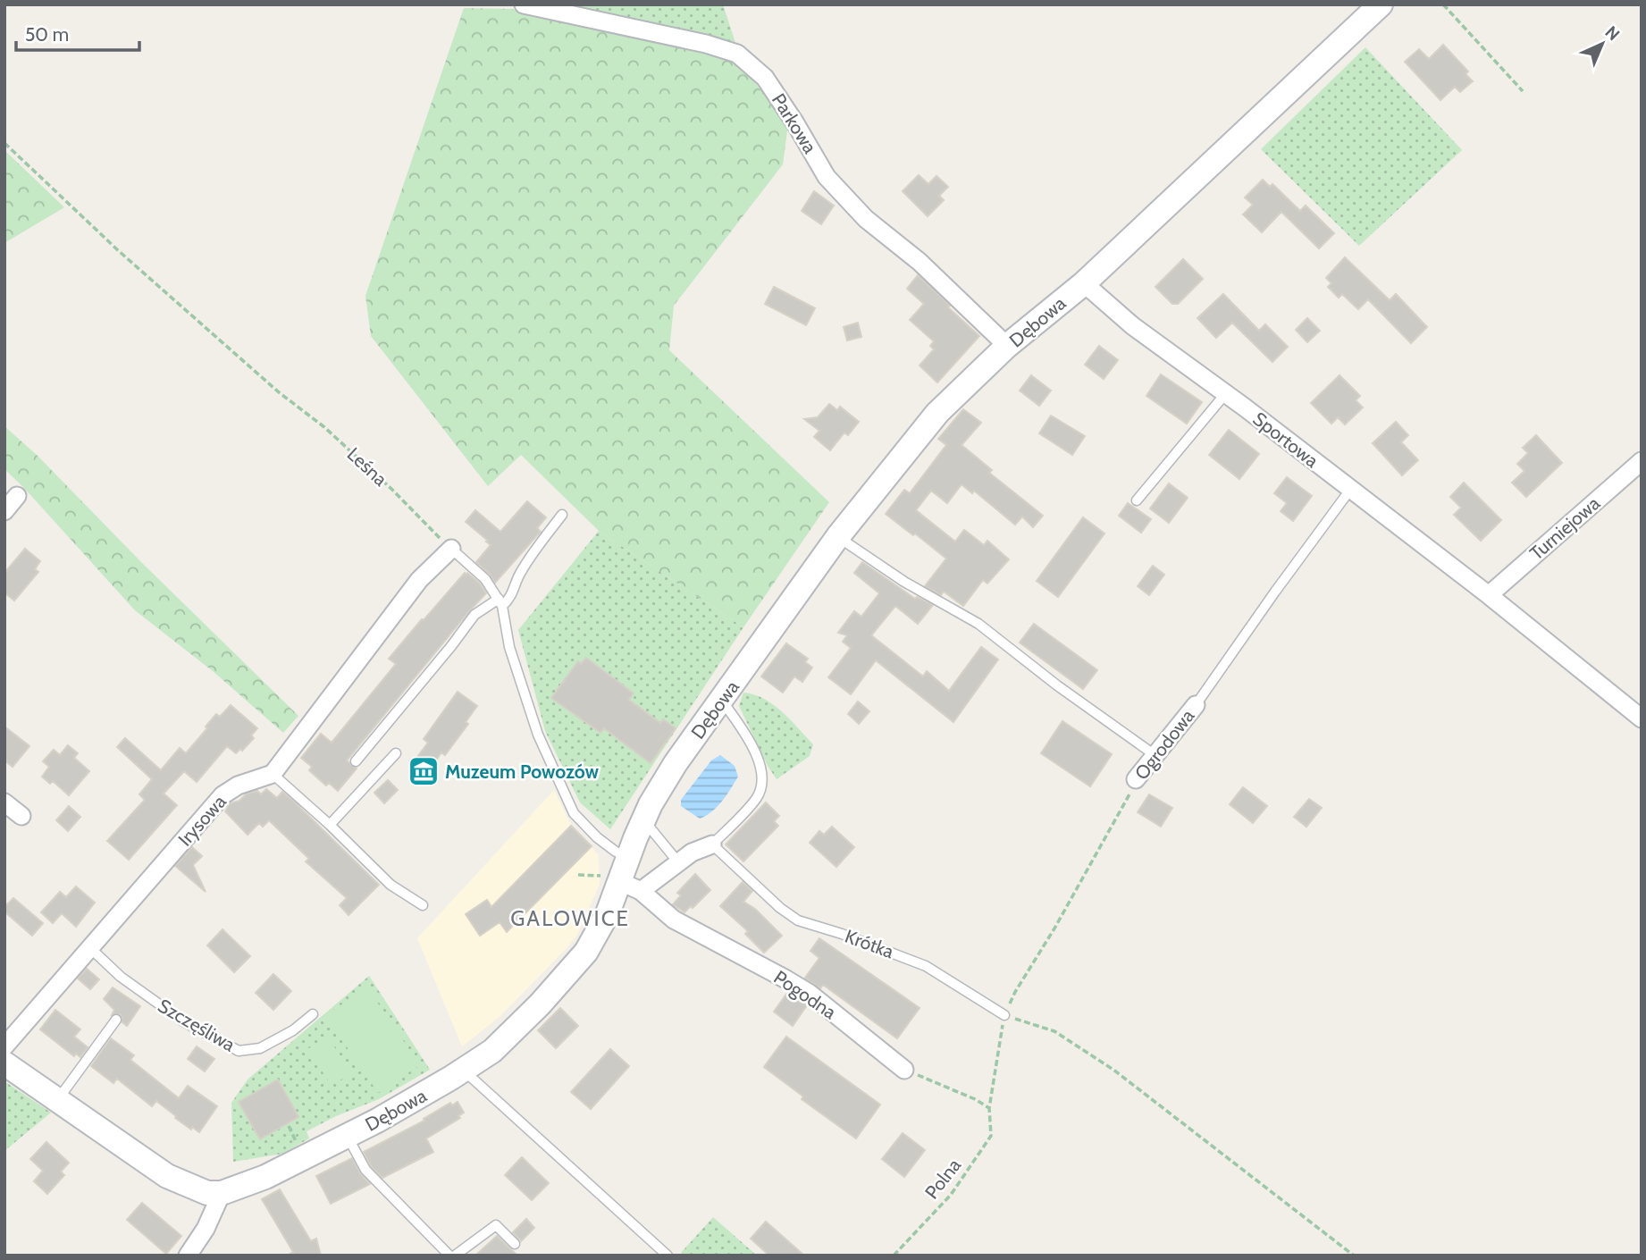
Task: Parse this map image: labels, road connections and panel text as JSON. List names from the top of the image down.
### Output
{
  "streets": {
    "street": [
      "Parkowa",
      "Dębowa",
      "Sportowa",
      "Turniejowa",
      "Ogrodowa",
      "Irysowa",
      "Pogodna"
    ],
    "lane": ["Krótka", "Szczęśliwa"],
    "path": ["Leśna", "Polna"]
  },
  "crossings": [
    ["Parkowa", "Dębowa"],
    ["Dębowa", "Sportowa"],
    ["Dębowa", "Pogodna"],
    ["Sportowa", "Turniejowa"],
    ["Sportowa", "Ogrodowa"],
    ["Ogrodowa", "Krótka"],
    ["Ogrodowa", "Polna"],
    ["Irysowa", "Szczęśliwa"]
  ],
  "districts": ["GALOWICE"],
  "places": {
    "museum": ["Muzeum Powozów"]
  },
  "scale_bar": "50 m",
  "north": "top right"
}
